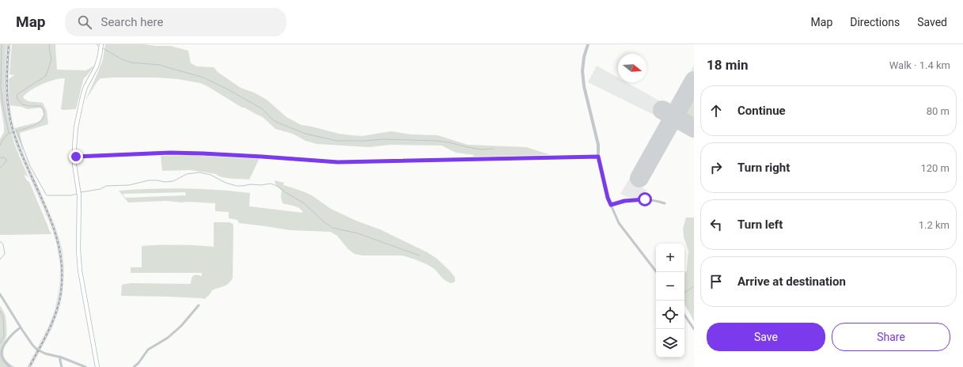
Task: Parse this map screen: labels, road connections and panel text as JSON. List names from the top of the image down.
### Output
{
  "north": "right",
  "page": {
    "header": "Map",
    "search": "Search here",
    "nav": ["Map", "Directions", "Saved"],
    "heading": ["18 min", "Walk · 1.4 km"],
    "list": [
      ["Continue", "80 m"],
      ["Turn right", "120 m"],
      ["Turn left", "1.2 km"],
      "Arrive at destination"
    ],
    "map_buttons": ["+", "−"],
    "buttons": ["Save", "Share"]
  }
}
